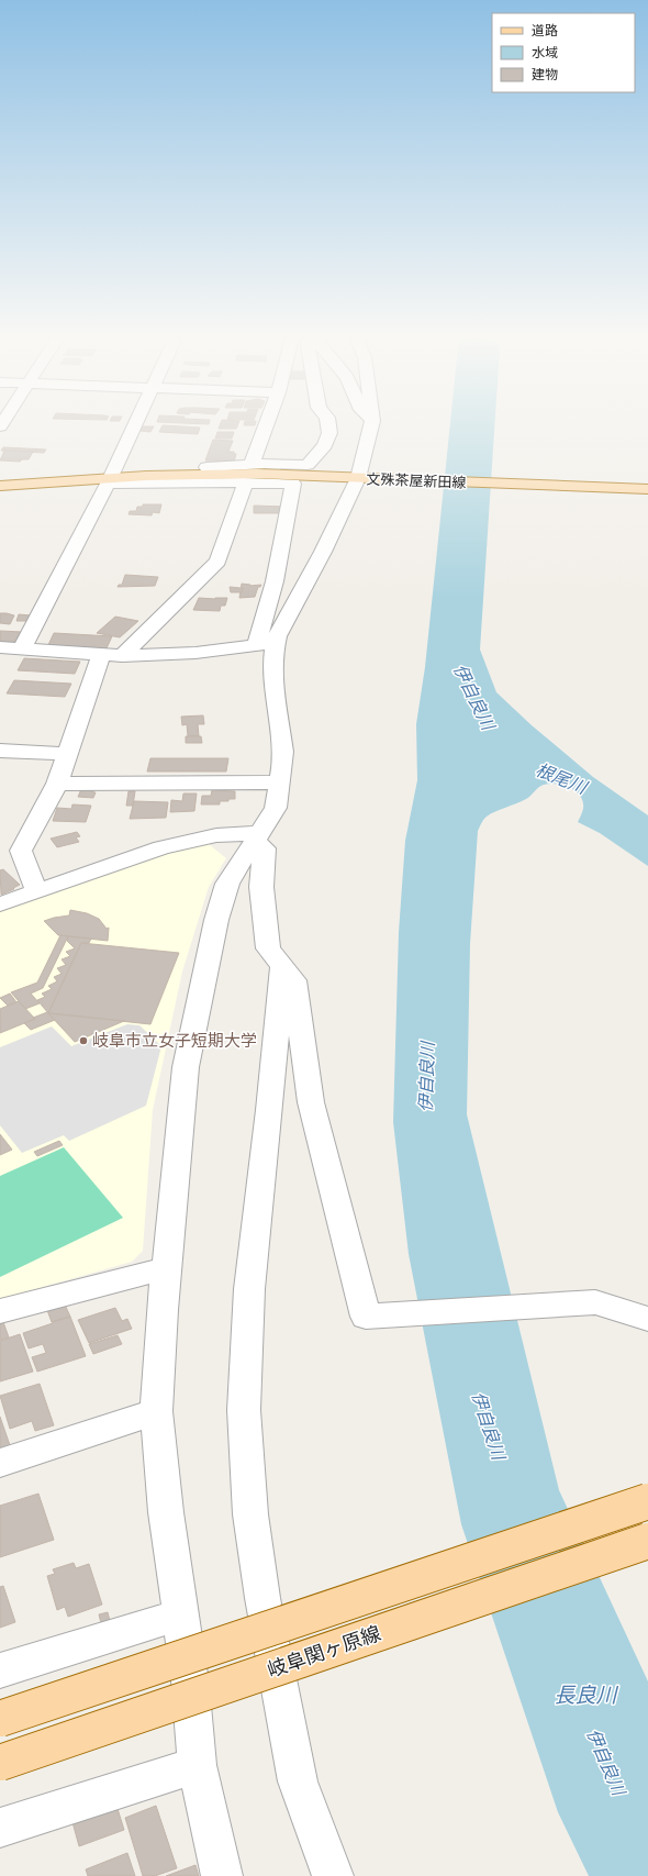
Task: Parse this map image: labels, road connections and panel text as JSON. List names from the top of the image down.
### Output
{
  "streets": {
    "main road": ["文殊茶屋新田線", "岐阜関ヶ原線"]
  },
  "water": ["伊自良川", "根尾川", "長良川"],
  "places": ["岐阜市立女子短期大学"],
  "legend": ["道路", "水域", "建物"]
}
